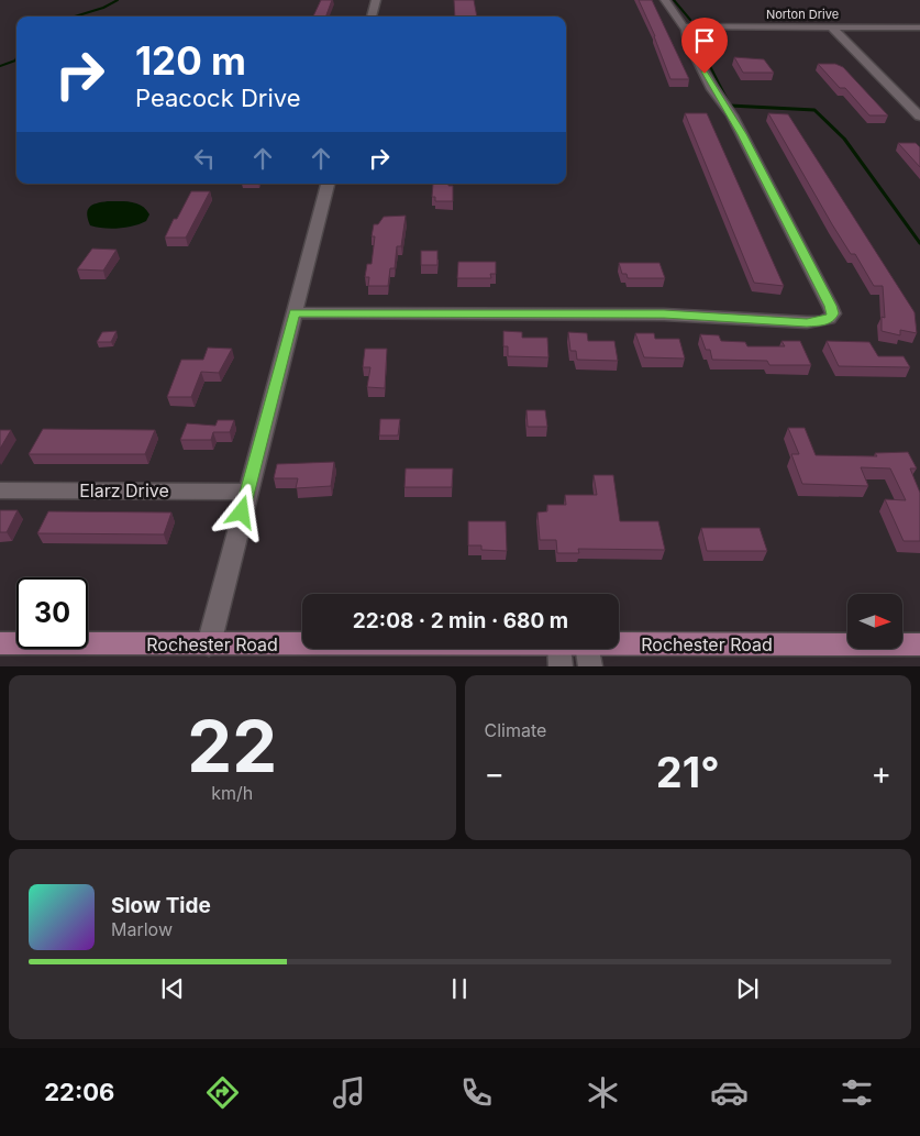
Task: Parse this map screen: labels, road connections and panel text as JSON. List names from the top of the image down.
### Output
{
  "streets": {
    "main road": ["Rochester Road"],
    "street": ["Norton Drive", "Elarz Drive"]
  },
  "north": "right",
  "page": {
    "turn": ["120 m", "Peacock Drive"],
    "limit": "30",
    "trip": "22:08 · 2 min · 680 m",
    "tile": [
      ["22", "km/h"],
      "Climate"
    ],
    "heat": ["−", "21°", "+"],
    "song": ["Slow Tide", "Marlow"],
    "tabs": "22:06"
  }
}
